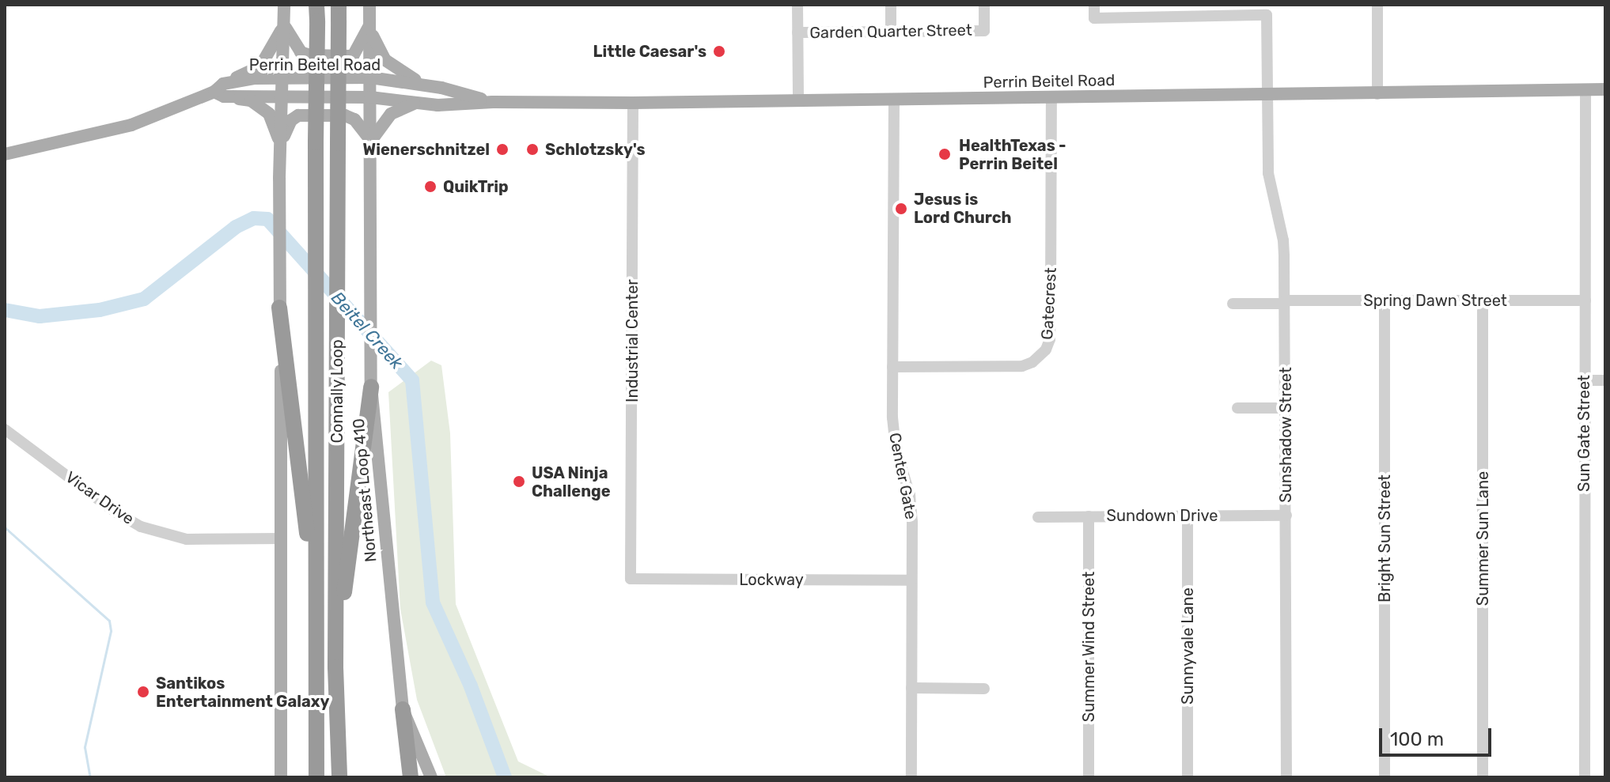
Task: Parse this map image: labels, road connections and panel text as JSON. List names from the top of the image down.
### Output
{
  "streets": {
    "highway": ["Connally Loop"],
    "main road": ["Perrin Beitel Road", "Northeast Loop 410"],
    "street": [
      "Garden Quarter Street",
      "Spring Dawn Street",
      "Gatecrest",
      "Industrial Center",
      "Sun Gate Street",
      "Sunshadow Street",
      "Center Gate",
      "Vicar Drive",
      "Sundown Drive",
      "Bright Sun Street",
      "Summer Sun Lane",
      "Lockway",
      "Sunnyvale Lane",
      "Summer Wind Street"
    ]
  },
  "crossings": [
    ["Perrin Beitel Road", "Gatecrest"],
    ["Perrin Beitel Road", "Industrial Center"],
    ["Perrin Beitel Road", "Sun Gate Street"],
    ["Perrin Beitel Road", "Sunshadow Street"],
    ["Perrin Beitel Road", "Center Gate"],
    ["Perrin Beitel Road", "Northeast Loop 410"],
    ["Spring Dawn Street", "Sun Gate Street"],
    ["Spring Dawn Street", "Sunshadow Street"],
    ["Spring Dawn Street", "Bright Sun Street"],
    ["Spring Dawn Street", "Summer Sun Lane"],
    ["Gatecrest", "Center Gate"],
    ["Industrial Center", "Lockway"],
    ["Sunshadow Street", "Sundown Drive"],
    ["Center Gate", "Lockway"],
    ["Sundown Drive", "Sunnyvale Lane"],
    ["Sundown Drive", "Summer Wind Street"]
  ],
  "water": ["Beitel Creek"],
  "places": [
    "Little Caesar's",
    "Wienerschnitzel",
    "Schlotzsky's",
    "HealthTexas - Perrin Beitel",
    "QuikTrip",
    "Jesus is Lord Church",
    "USA Ninja Challenge",
    "Santikos Entertainment Galaxy"
  ],
  "scale_bar": "100 m"
}
